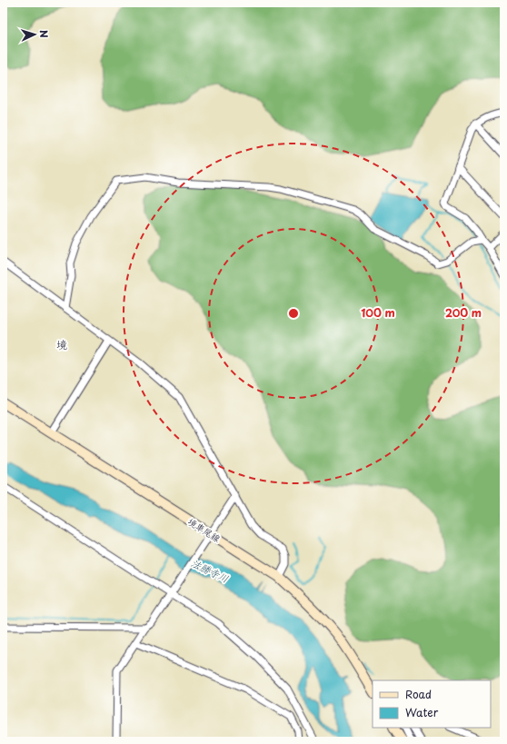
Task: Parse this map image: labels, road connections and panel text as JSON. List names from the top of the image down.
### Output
{
  "streets": {
    "main road": ["境車尾線"]
  },
  "districts": ["境"],
  "water": ["法勝寺川"],
  "legend": ["Road", "Water"],
  "north": "right",
  "rings": ["100 m", "200 m"]
}
